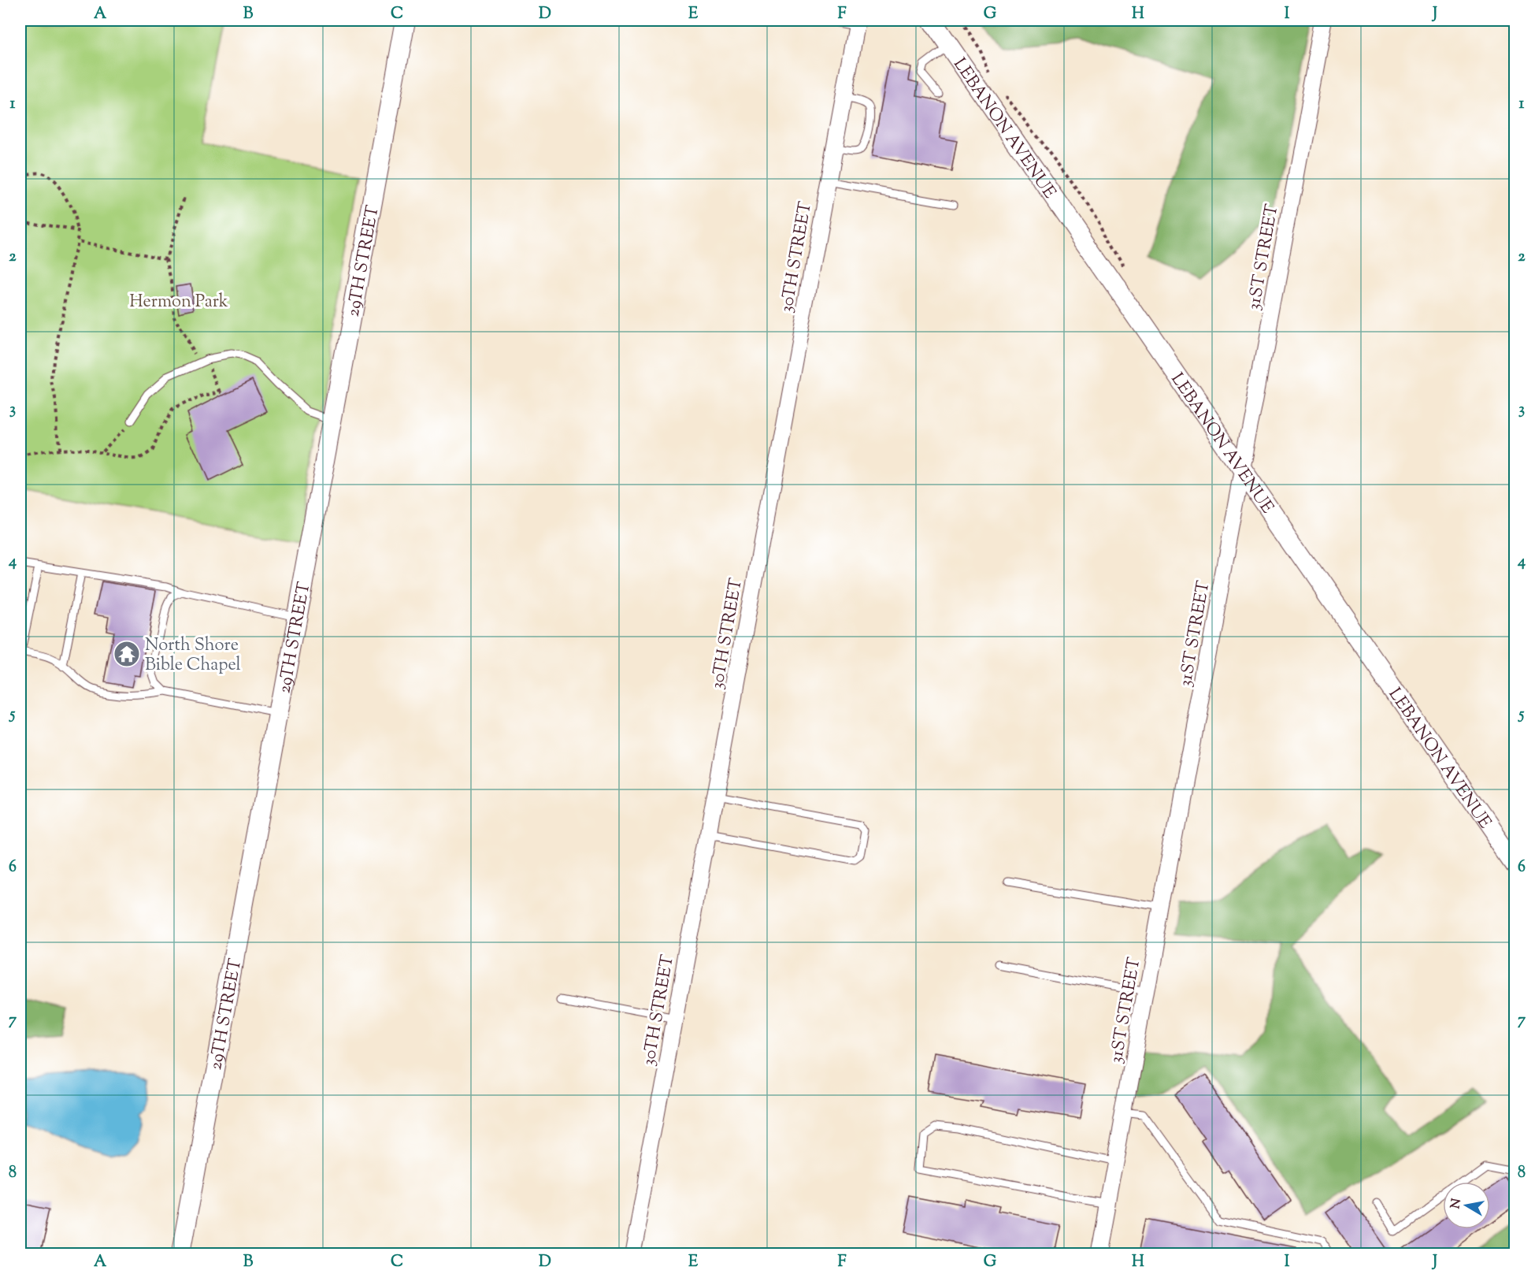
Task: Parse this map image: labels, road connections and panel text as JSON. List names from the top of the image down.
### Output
{
  "streets": {
    "street": [
      "LEBANON AVENUE",
      "30TH STREET",
      "31ST STREET",
      "29TH STREET"
    ]
  },
  "crossings": [
    ["LEBANON AVENUE", "31ST STREET"]
  ],
  "parks": ["Hermon Park"],
  "places": {
    "temple": ["North Shore Bible Chapel"]
  },
  "north": "left",
  "grid": {
    "columns": [
      "A",
      "B",
      "C",
      "D",
      "E",
      "F",
      "G",
      "H",
      "I",
      "J"
    ],
    "rows": [
      "1",
      "2",
      "3",
      "4",
      "5",
      "6",
      "7",
      "8"
    ]
  }
}
